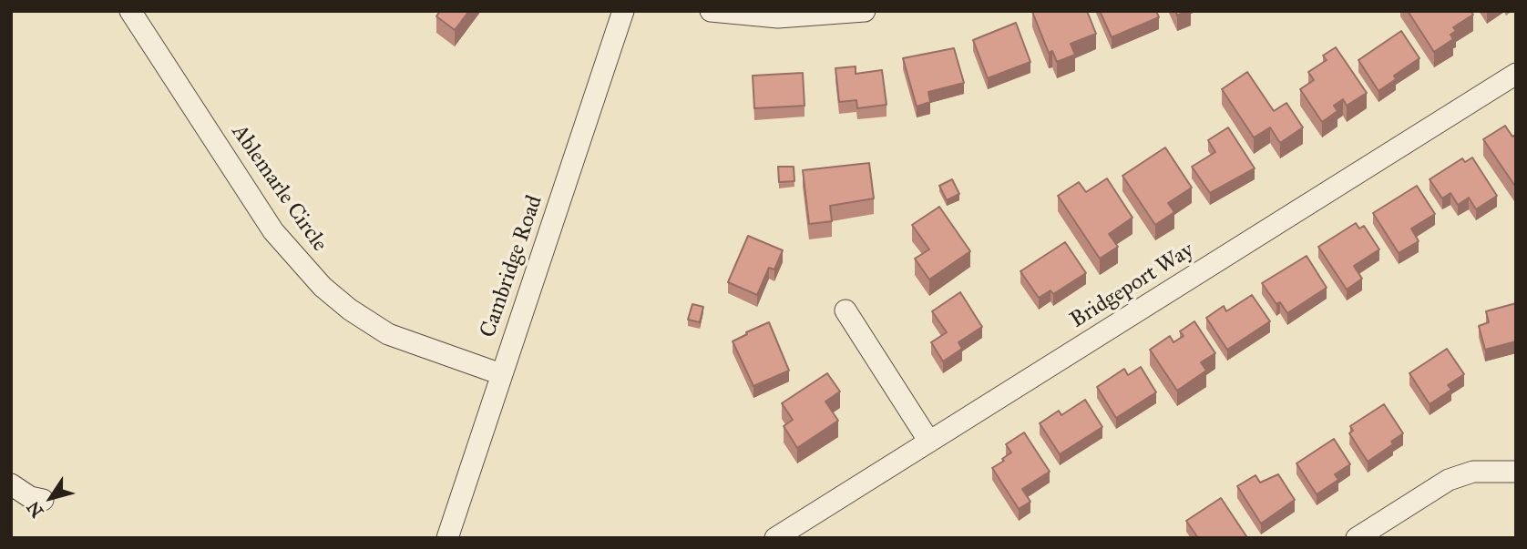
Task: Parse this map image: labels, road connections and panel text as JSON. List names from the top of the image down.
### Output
{
  "streets": {
    "street": ["Ablemarle Circle", "Cambridge Road", "Bridgeport Way"]
  },
  "crossings": [
    ["Ablemarle Circle", "Cambridge Road"]
  ],
  "north": "bottom left"
}
